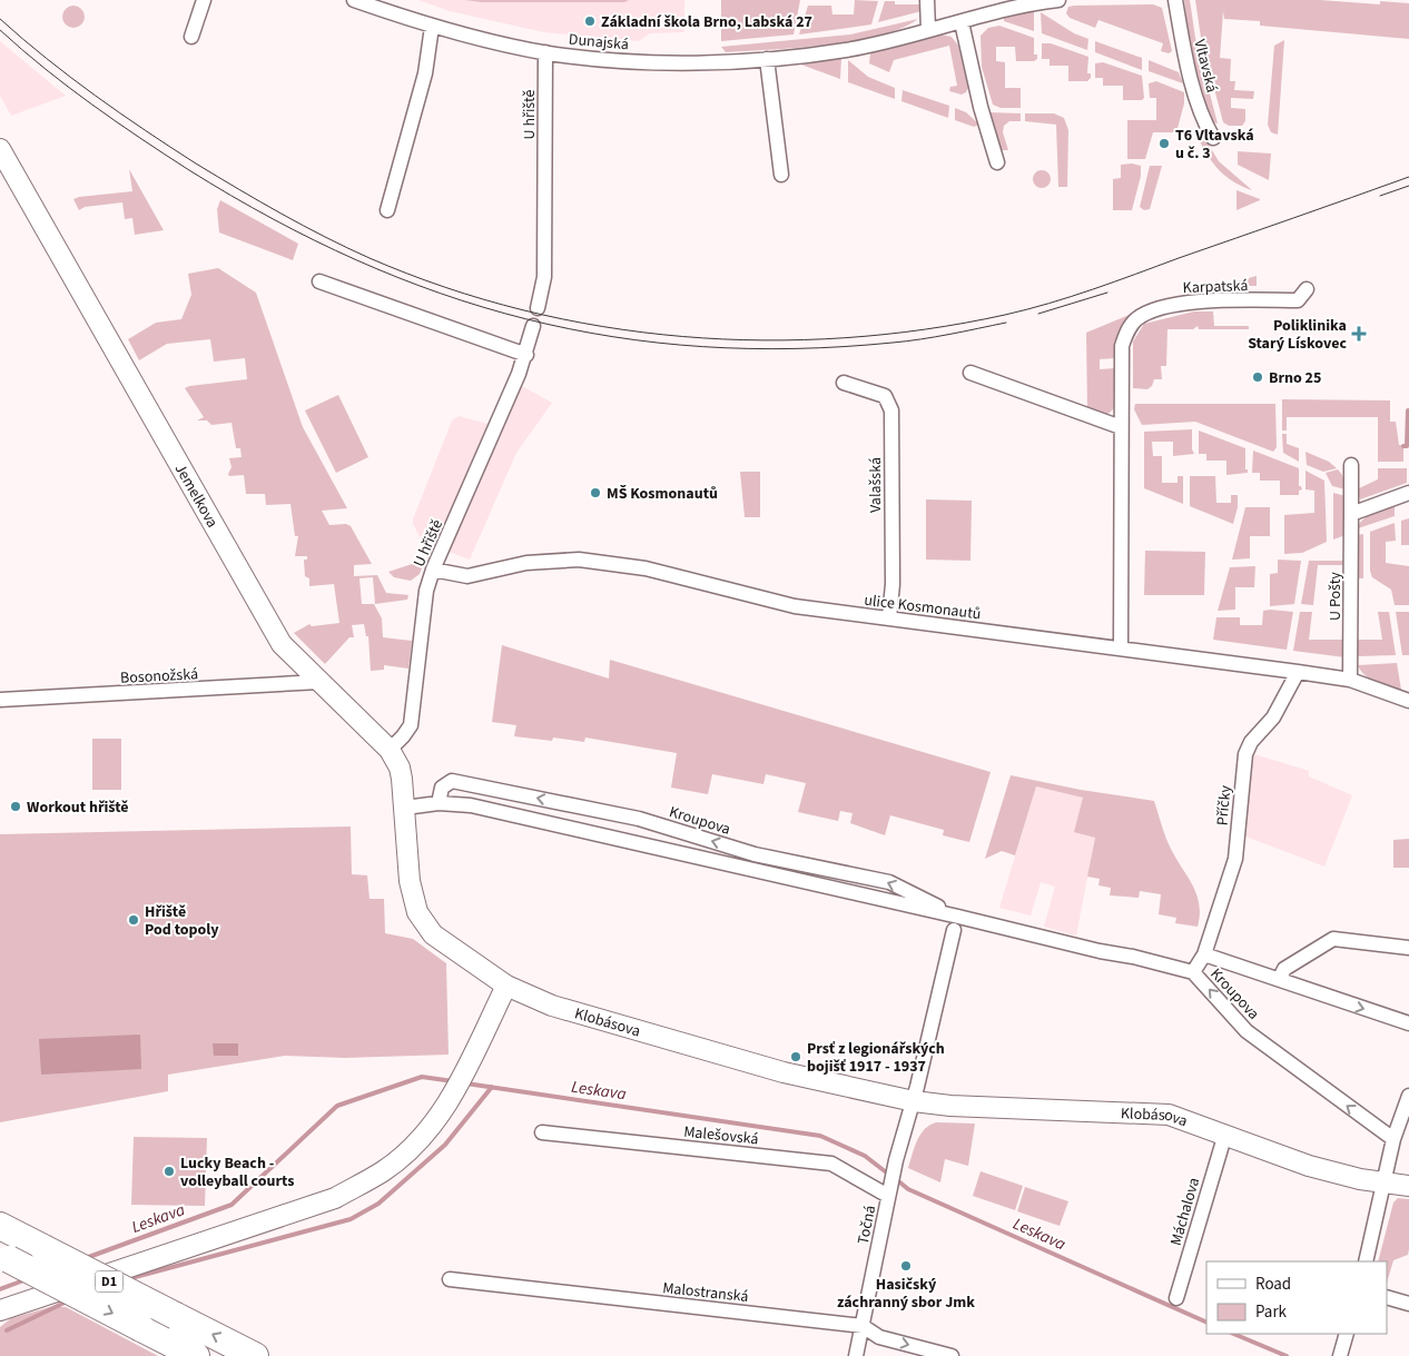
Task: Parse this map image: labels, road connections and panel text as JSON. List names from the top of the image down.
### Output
{
  "streets": {
    "highway": ["D1"],
    "street": [
      "Dunajská",
      "Vltavská",
      "U hřiště",
      "Karpatská",
      "Valašská",
      "Jemelkova",
      "U Pošty",
      "ulice Kosmonautů",
      "Bosonožská",
      "Příčky",
      "Kroupova",
      "Klobásova",
      "Malešovská",
      "Máchalova",
      "Točná",
      "Malostranská"
    ]
  },
  "crossings": [
    ["Dunajská", "U hřiště"],
    ["U hřiště", "Jemelkova"],
    ["U hřiště", "ulice Kosmonautů"],
    ["Karpatská", "ulice Kosmonautů"],
    ["Valašská", "ulice Kosmonautů"],
    ["Jemelkova", "Bosonožská"],
    ["Jemelkova", "Kroupova"],
    ["Jemelkova", "Klobásova"],
    ["U Pošty", "ulice Kosmonautů"],
    ["ulice Kosmonautů", "Příčky"],
    ["Příčky", "Kroupova"],
    ["Kroupova", "Klobásova"],
    ["Klobásova", "Máchalova"],
    ["Klobásova", "Točná"],
    ["Malešovská", "Točná"],
    ["Točná", "Malostranská"]
  ],
  "water": ["Leskava"],
  "places": {
    "other": [
      "Základní škola Brno, Labská 27",
      "T6 Vltavská u č. 3",
      "Brno 25",
      "MŠ Kosmonautů",
      "Workout hřiště",
      "Hřiště Pod topoly",
      "Prsť z legionářských bojišť 1917 - 1937",
      "Lucky Beach - volleyball courts",
      "Hasičský záchranný sbor Jmk"
    ],
    "health": ["Poliklinika Starý Lískovec"]
  },
  "legend": ["Road", "Park"]
}
